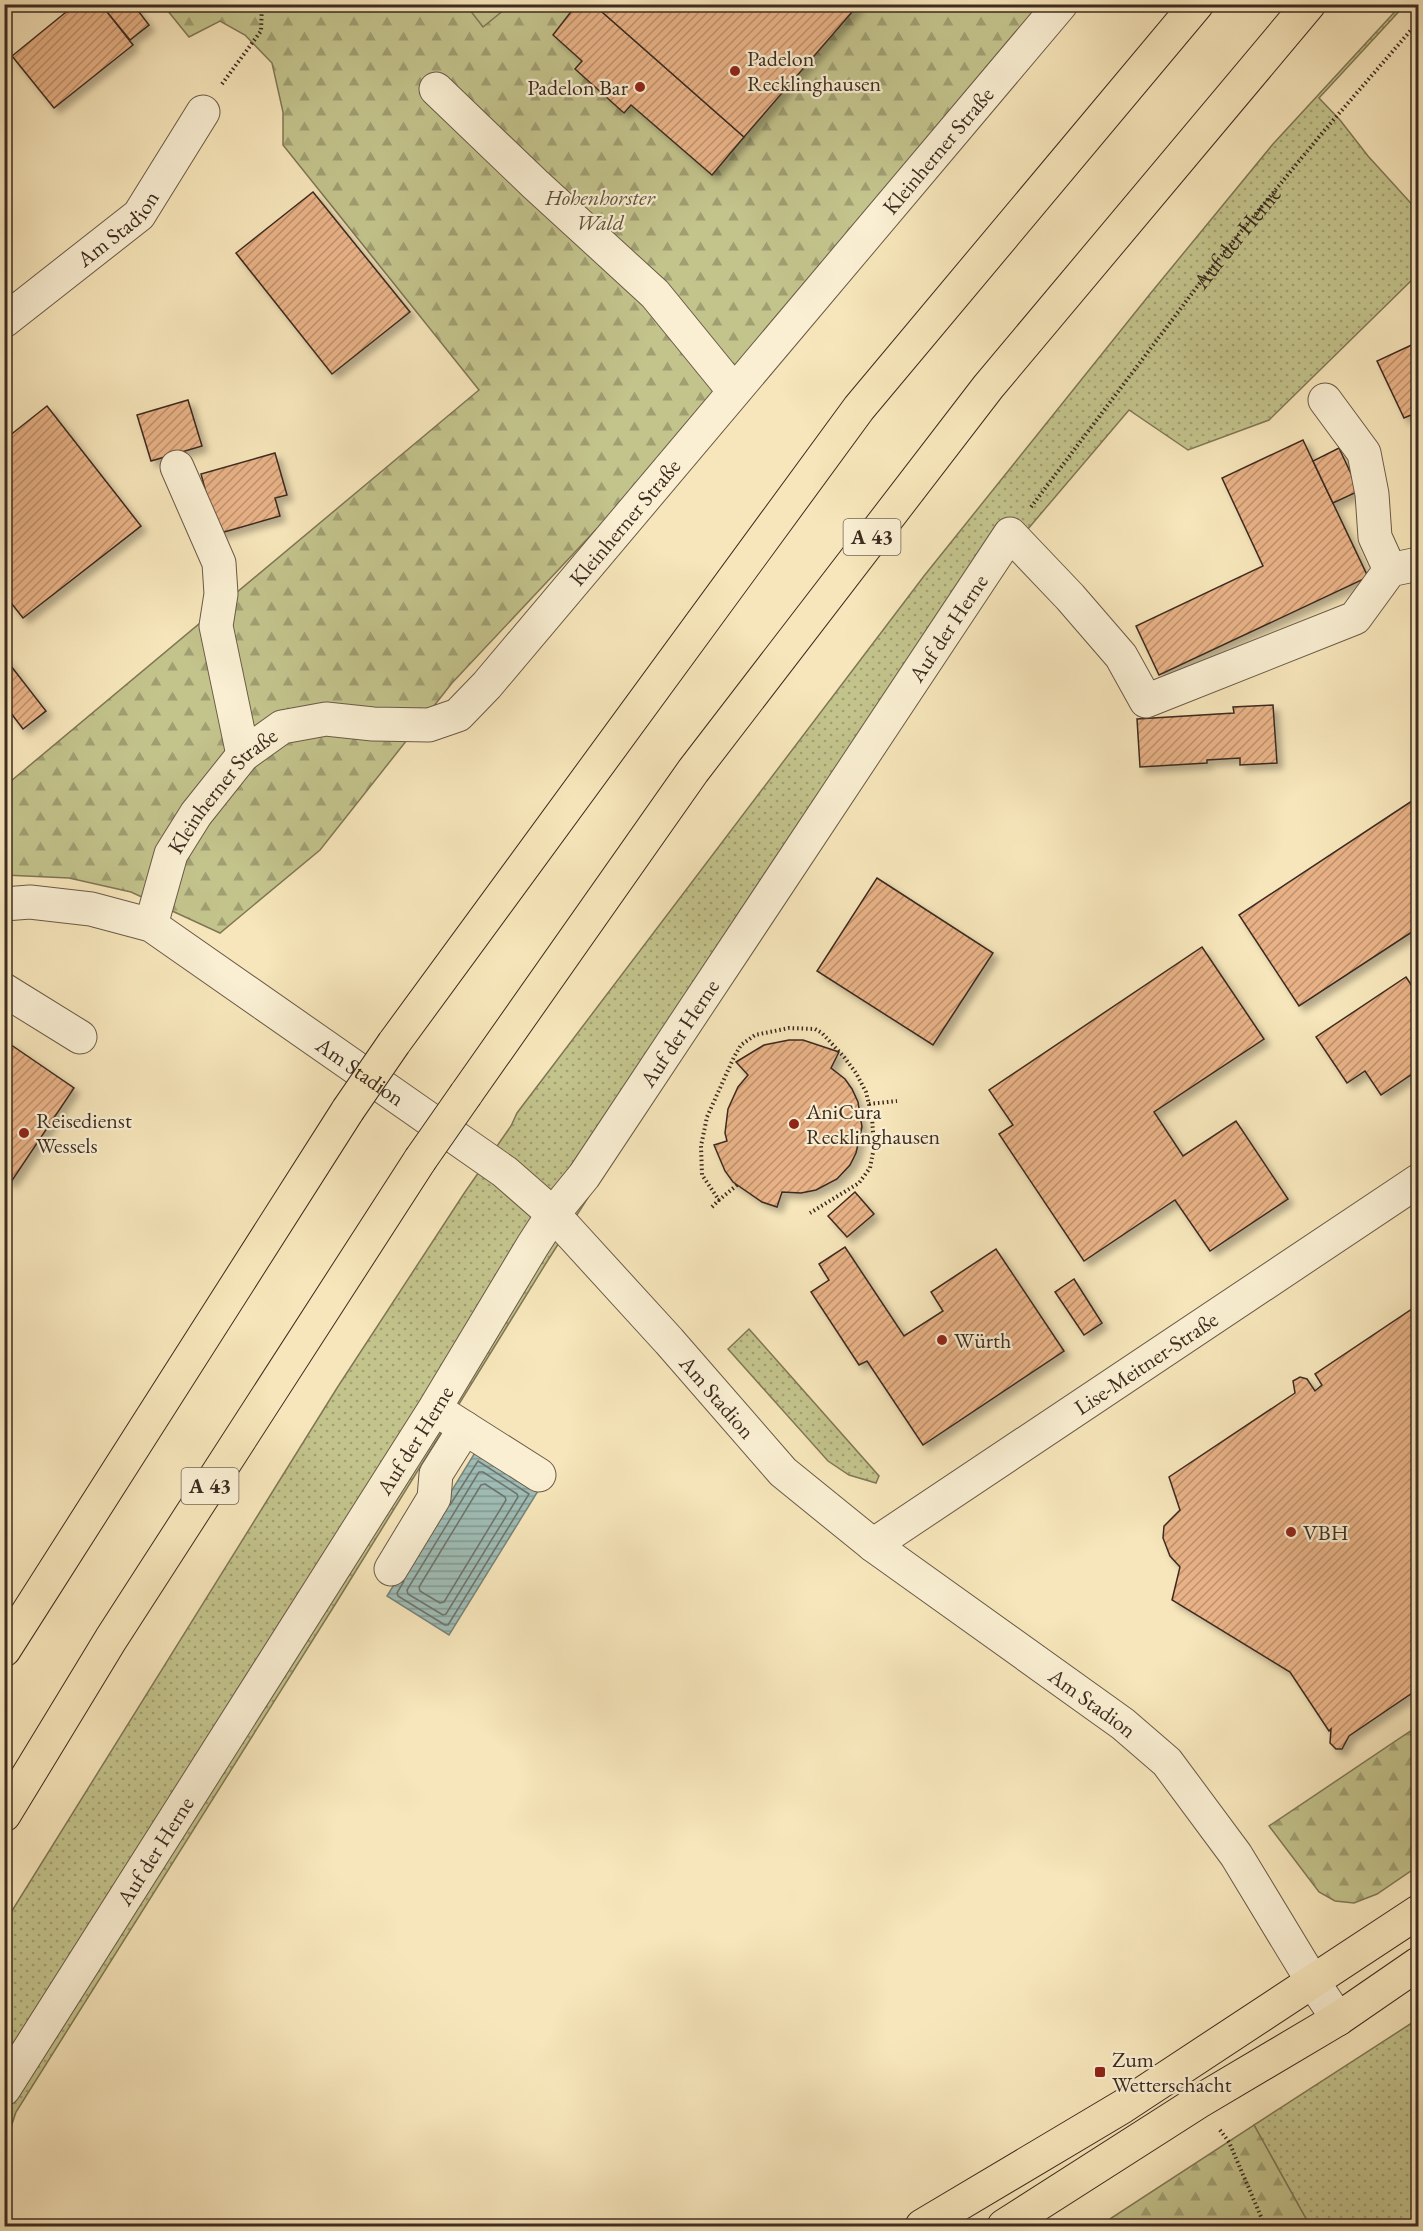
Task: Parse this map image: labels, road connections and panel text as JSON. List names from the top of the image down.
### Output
{
  "streets": {
    "main road": ["A 43"],
    "street": [
      "Kleinherner Straße",
      "Am Stadion",
      "Auf der Herne",
      "Lise-Meitner-Straße"
    ]
  },
  "crossings": [
    ["Kleinherner Straße", "Am Stadion"],
    ["Am Stadion", "Auf der Herne"],
    ["Am Stadion", "Lise-Meitner-Straße"]
  ],
  "parks": ["Hohenhorster Wald"],
  "places": {
    "other": [
      "Padelon Recklinghausen",
      "Padelon Bar",
      "AniCura Recklinghausen",
      "Reisedienst Wessels",
      "Würth",
      "VBH"
    ],
    "transit": ["Zum Wetterschacht"]
  }
}
